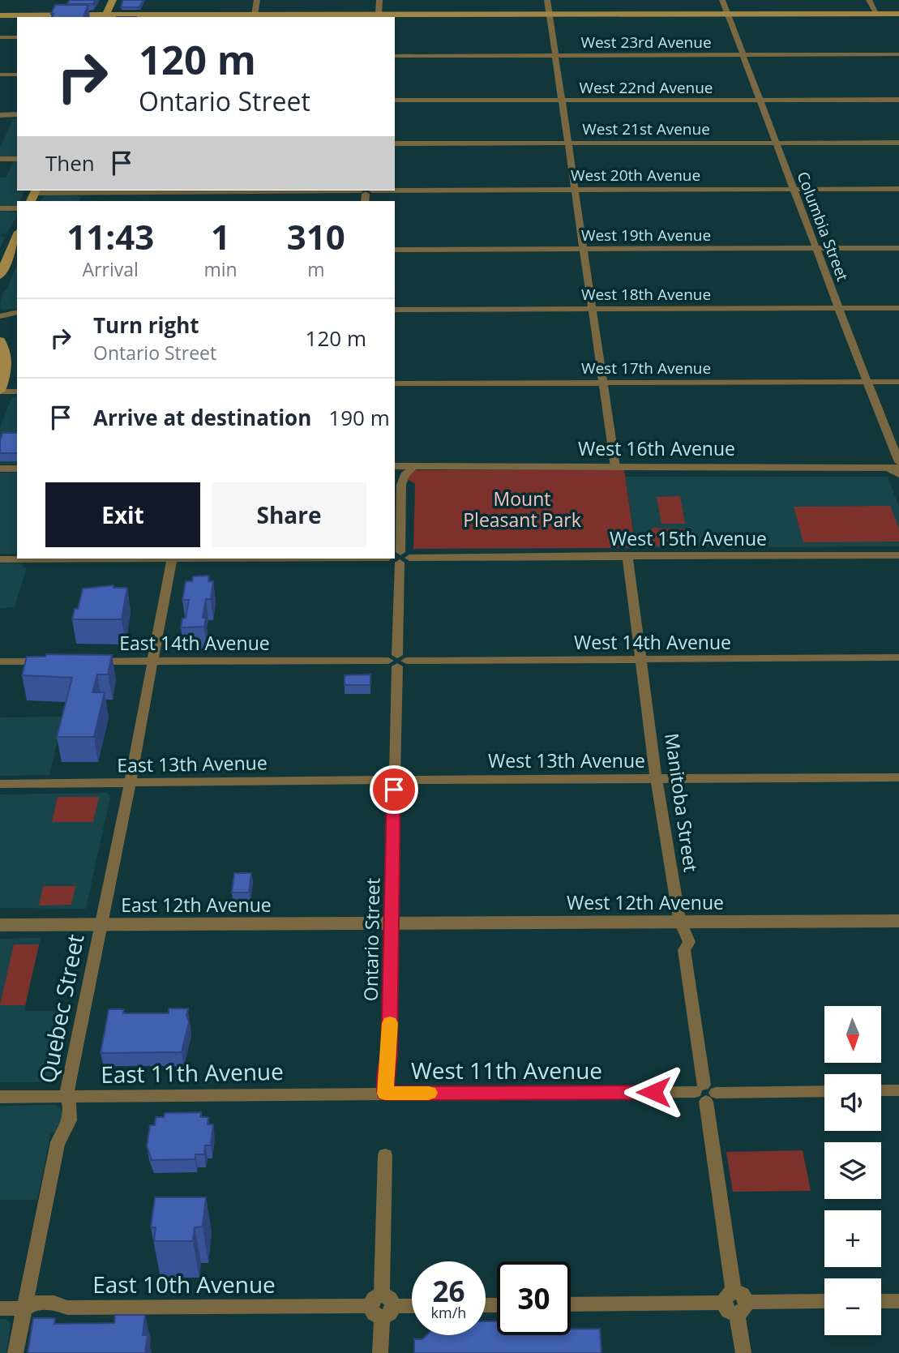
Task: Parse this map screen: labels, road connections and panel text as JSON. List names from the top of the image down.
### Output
{
  "streets": {
    "street": [
      "West 23rd Avenue",
      "West 22nd Avenue",
      "West 21st Avenue",
      "West 20th Avenue",
      "Columbia Street",
      "West 19th Avenue",
      "West 18th Avenue",
      "West 17th Avenue",
      "West 16th Avenue",
      "West 15th Avenue",
      "West 14th Avenue",
      "East 14th Avenue",
      "West 13th Avenue",
      "East 13th Avenue",
      "Manitoba Street",
      "West 12th Avenue",
      "East 12th Avenue",
      "Ontario Street",
      "Quebec Street",
      "West 11th Avenue",
      "East 11th Avenue",
      "East 10th Avenue"
    ]
  },
  "crossings": [
    ["West 23rd Avenue", "Columbia Street"],
    ["West 22nd Avenue", "Columbia Street"],
    ["West 21st Avenue", "Columbia Street"],
    ["West 20th Avenue", "Columbia Street"],
    ["Columbia Street", "West 19th Avenue"],
    ["Columbia Street", "West 18th Avenue"],
    ["Columbia Street", "West 17th Avenue"],
    ["Columbia Street", "West 16th Avenue"],
    ["West 16th Avenue", "Ontario Street"],
    ["West 15th Avenue", "Manitoba Street"],
    ["West 15th Avenue", "Ontario Street"],
    ["West 14th Avenue", "East 14th Avenue"],
    ["West 14th Avenue", "Manitoba Street"],
    ["West 14th Avenue", "Ontario Street"],
    ["East 14th Avenue", "Ontario Street"],
    ["West 13th Avenue", "East 13th Avenue"],
    ["West 13th Avenue", "Manitoba Street"],
    ["West 13th Avenue", "Ontario Street"],
    ["East 13th Avenue", "Ontario Street"],
    ["East 13th Avenue", "Quebec Street"],
    ["Manitoba Street", "West 12th Avenue"],
    ["Manitoba Street", "West 11th Avenue"],
    ["West 12th Avenue", "East 12th Avenue"],
    ["West 12th Avenue", "Ontario Street"],
    ["East 12th Avenue", "Ontario Street"],
    ["East 12th Avenue", "Quebec Street"],
    ["Ontario Street", "West 11th Avenue"],
    ["Ontario Street", "East 11th Avenue"],
    ["Quebec Street", "East 11th Avenue"],
    ["Quebec Street", "East 10th Avenue"],
    ["West 11th Avenue", "East 11th Avenue"]
  ],
  "parks": ["Mount Pleasant Park"],
  "north": "bottom",
  "page": {
    "turn": ["120 m", "Ontario Street"],
    "then": "Then",
    "eta": [
      "11:43",
      "Arrival",
      "1",
      "min",
      "310",
      "m"
    ],
    "list": [
      {
        "name": "Turn right",
        "note": "Ontario Street",
        "value": "120 m"
      },
      {
        "name": "Arrive at destination",
        "value": "190 m"
      }
    ],
    "buttons": ["Exit", "Share"],
    "map_buttons": ["+", "−"],
    "speed": "26 km/h",
    "limit": "30"
  }
}
